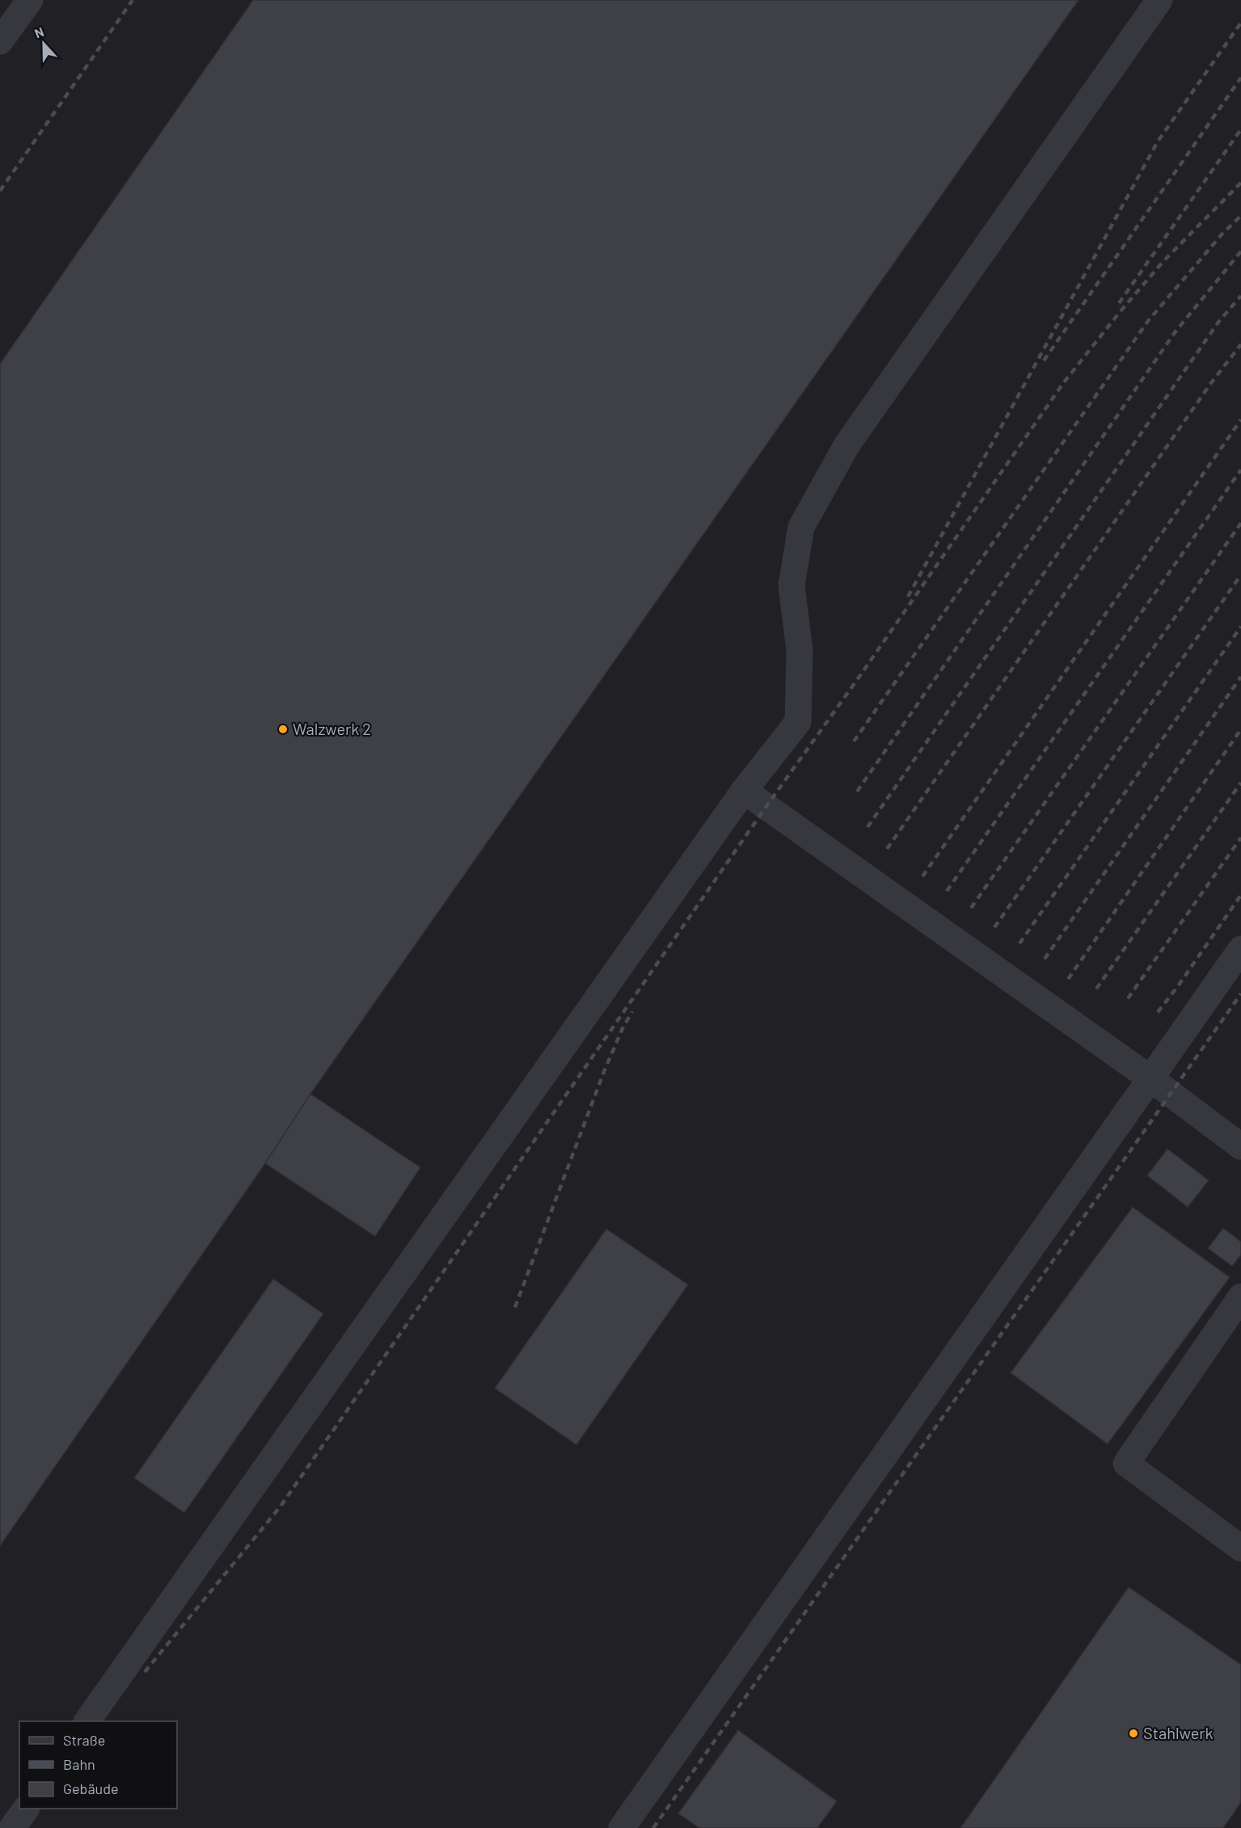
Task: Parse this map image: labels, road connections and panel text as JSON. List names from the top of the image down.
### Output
{
  "places": ["Walzwerk 2", "Stahlwerk"],
  "legend": ["Straße", "Bahn", "Gebäude"],
  "north": "top"
}
